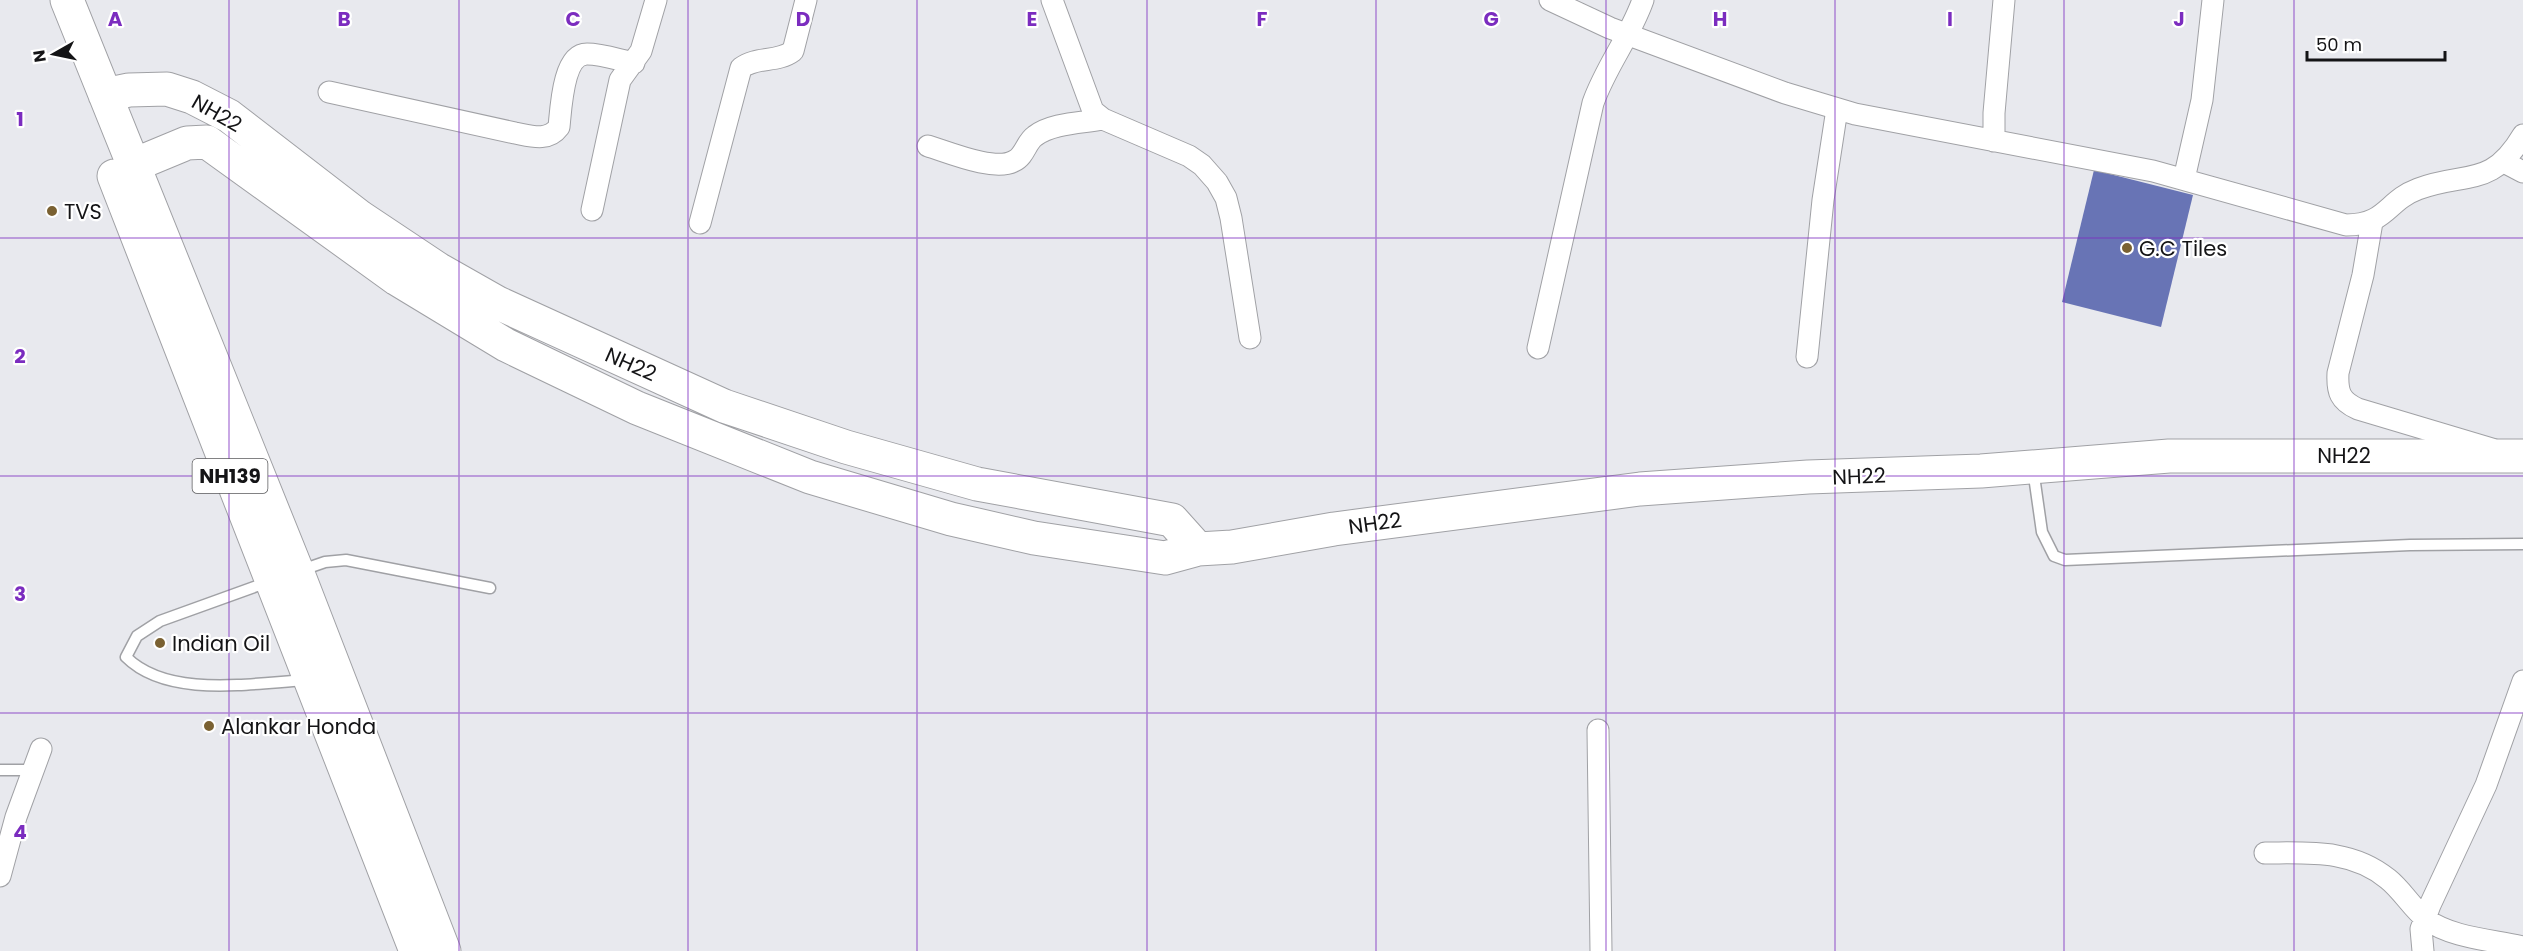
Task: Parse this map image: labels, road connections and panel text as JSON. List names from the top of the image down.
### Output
{
  "streets": {
    "highway": ["NH22", "NH139"]
  },
  "crossings": [
    ["NH22", "NH139"]
  ],
  "places": [
    "TVS",
    "G.C Tiles",
    "Indian Oil",
    "Alankar Honda"
  ],
  "scale_bar": "50 m",
  "north": "left",
  "grid": {
    "columns": [
      "A",
      "B",
      "C",
      "D",
      "E",
      "F",
      "G",
      "H",
      "I",
      "J"
    ],
    "rows": [
      "1",
      "2",
      "3",
      "4"
    ]
  }
}
